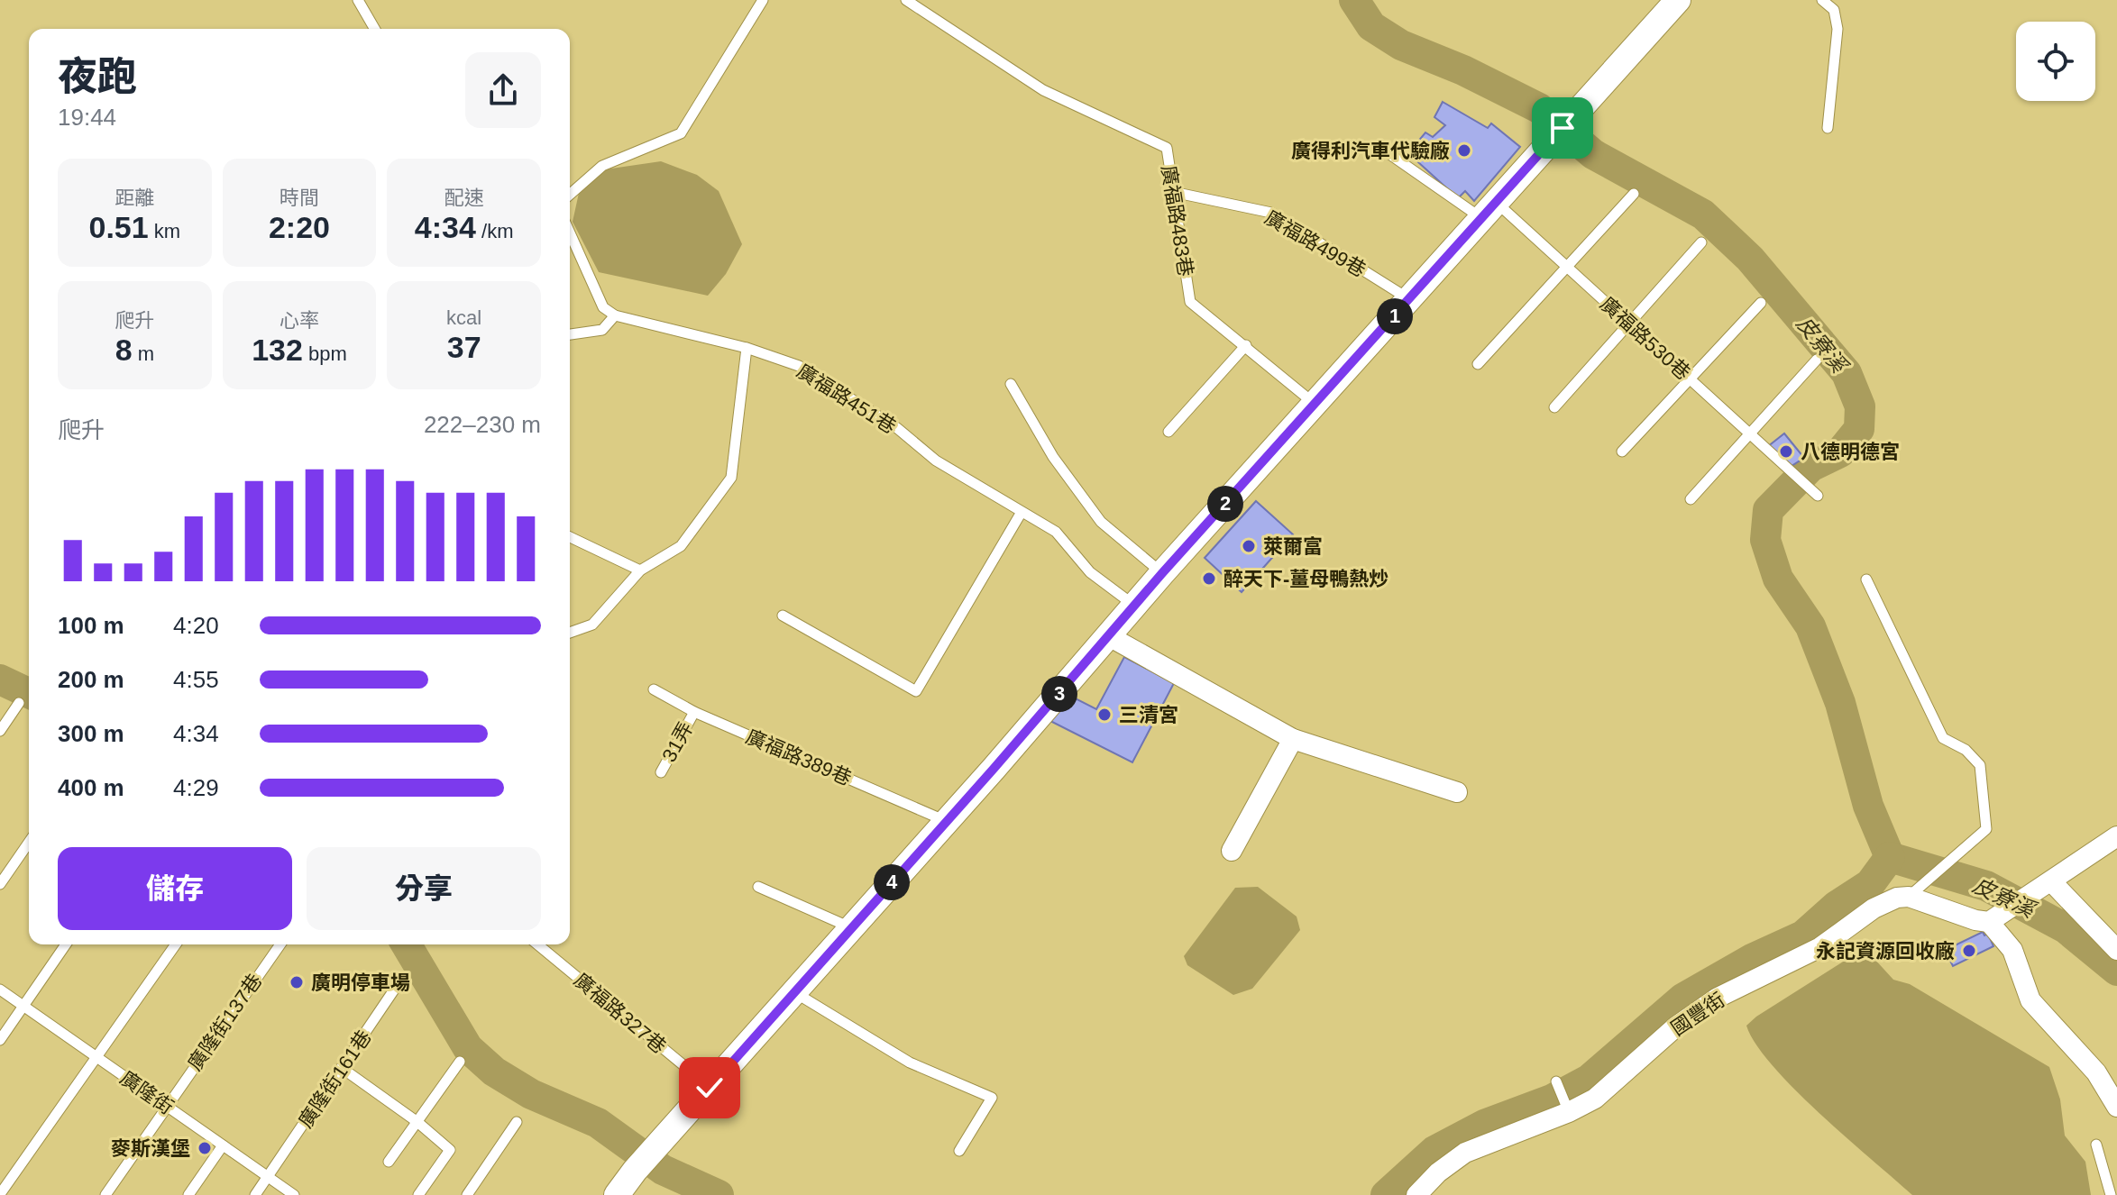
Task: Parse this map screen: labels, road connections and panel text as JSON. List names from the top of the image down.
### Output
{
  "streets": {
    "street": ["國豐街"],
    "lane": [
      "廣福路483巷",
      "廣福路499巷",
      "廣福路530巷",
      "廣福路451巷",
      "31弄",
      "廣福路389巷",
      "廣福路327巷",
      "廣隆街137巷",
      "廣隆街161巷",
      "廣隆街"
    ]
  },
  "crossings": [
    ["廣福路483巷", "廣福路499巷"],
    ["31弄", "廣福路389巷"],
    ["廣隆街137巷", "廣隆街"],
    ["廣隆街161巷", "廣隆街"]
  ],
  "water": ["皮寮溪"],
  "places": [
    "廣得利汽車代驗廠",
    "八德明德宮",
    "萊爾富",
    "醉天下-薑母鴨熱炒",
    "三清宮",
    "永記資源回收廠",
    "廣明停車場",
    "麥斯漢堡"
  ],
  "page": {
    "heading": ["夜跑", "19:44"],
    "stats": [
      ["距離", "0.51 km"],
      ["時間", "2:20"],
      ["配速", "4:34 /km"],
      ["爬升", "8 m"],
      ["心率", "132 bpm"],
      ["kcal", "37"]
    ],
    "pins": [
      "1",
      "2",
      "3",
      "4"
    ],
    "chart": ["爬升", "222–230 m"],
    "list": [
      {
        "name": "100 m",
        "note": "4:20"
      },
      {
        "name": "200 m",
        "note": "4:55"
      },
      {
        "name": "300 m",
        "note": "4:34"
      },
      {
        "name": "400 m",
        "note": "4:29"
      }
    ],
    "buttons": ["儲存", "分享"]
  }
}
